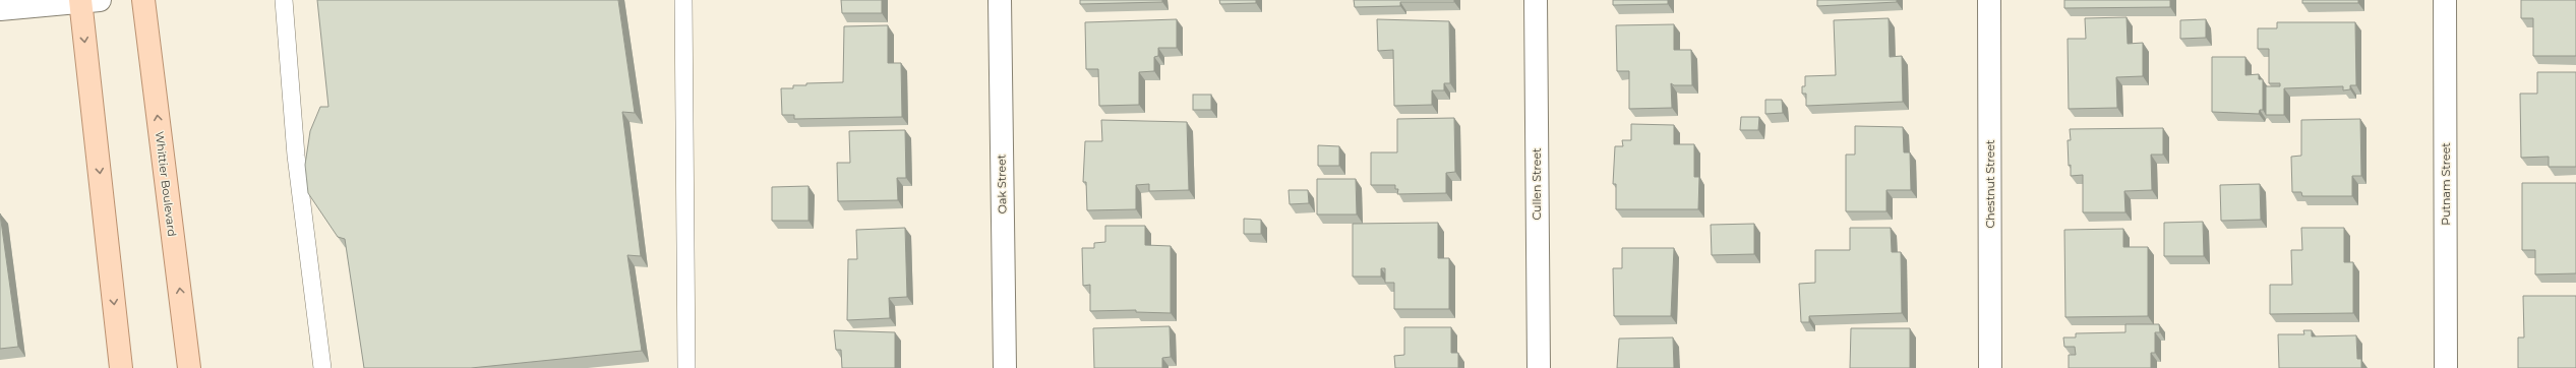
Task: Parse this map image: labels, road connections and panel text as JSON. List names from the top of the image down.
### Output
{
  "streets": {
    "main road": ["Whittier Boulevard"],
    "street": [
      "Oak Street",
      "Cullen Street",
      "Chestnut Street",
      "Putnam Street"
    ]
  }
}
